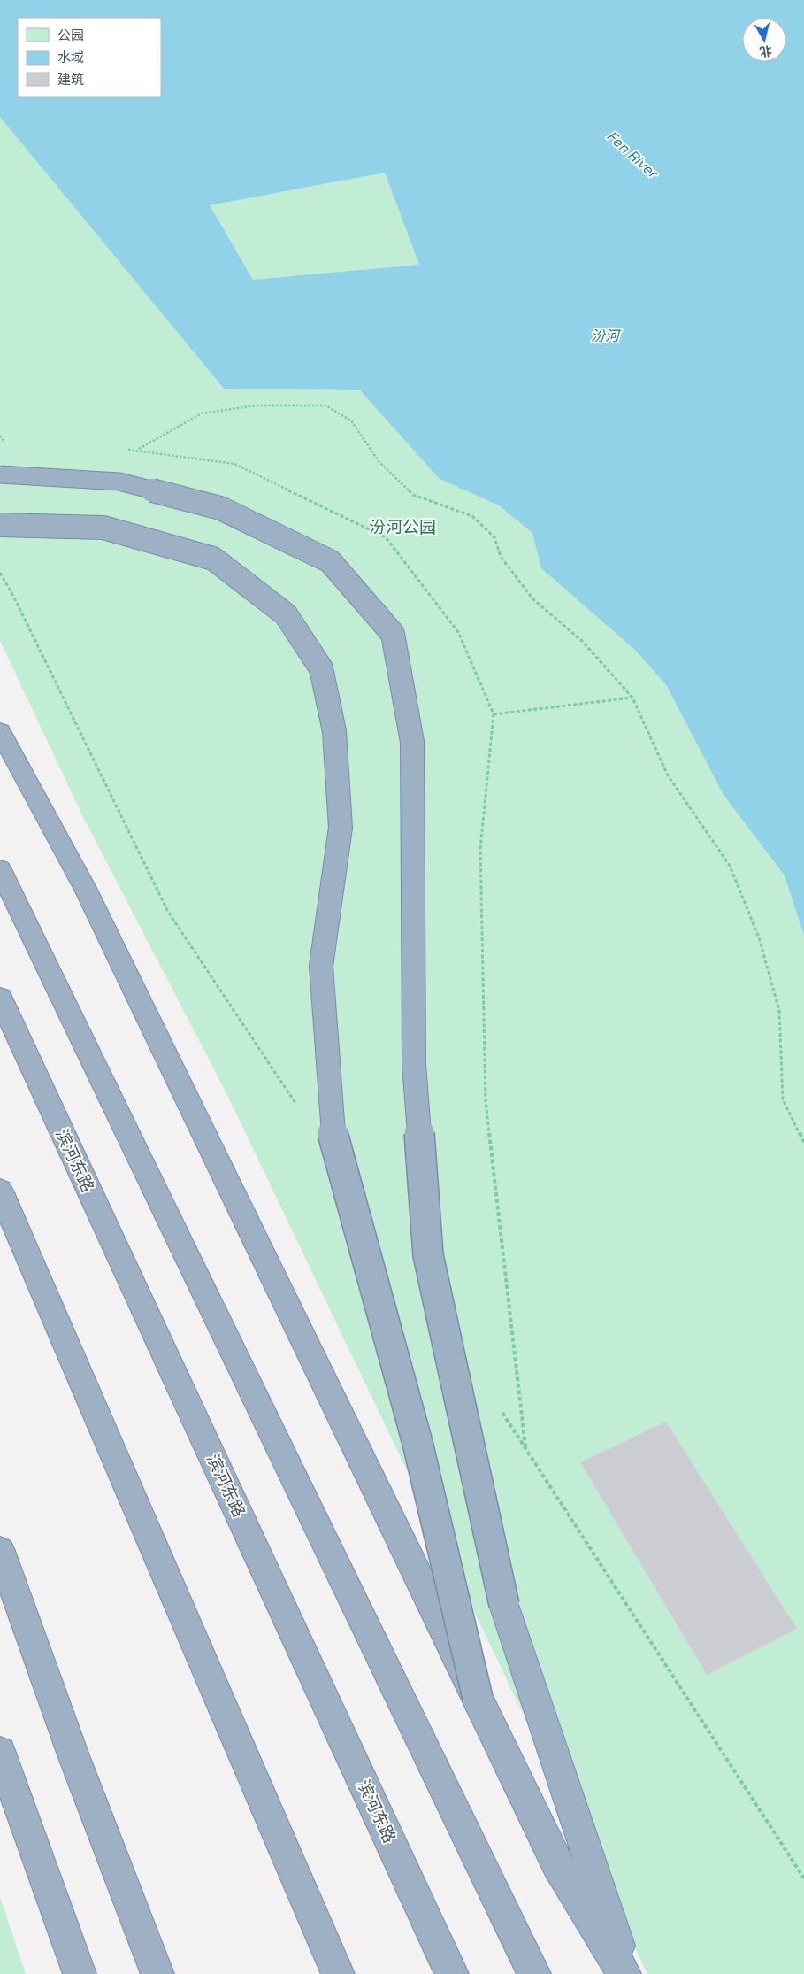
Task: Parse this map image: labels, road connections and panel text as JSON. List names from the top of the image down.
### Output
{
  "streets": {
    "highway": ["滨河东路"]
  },
  "water": ["Fen River", "汾河"],
  "parks": ["汾河公园"],
  "legend": ["公园", "水域", "建筑"],
  "north": "bottom"
}
